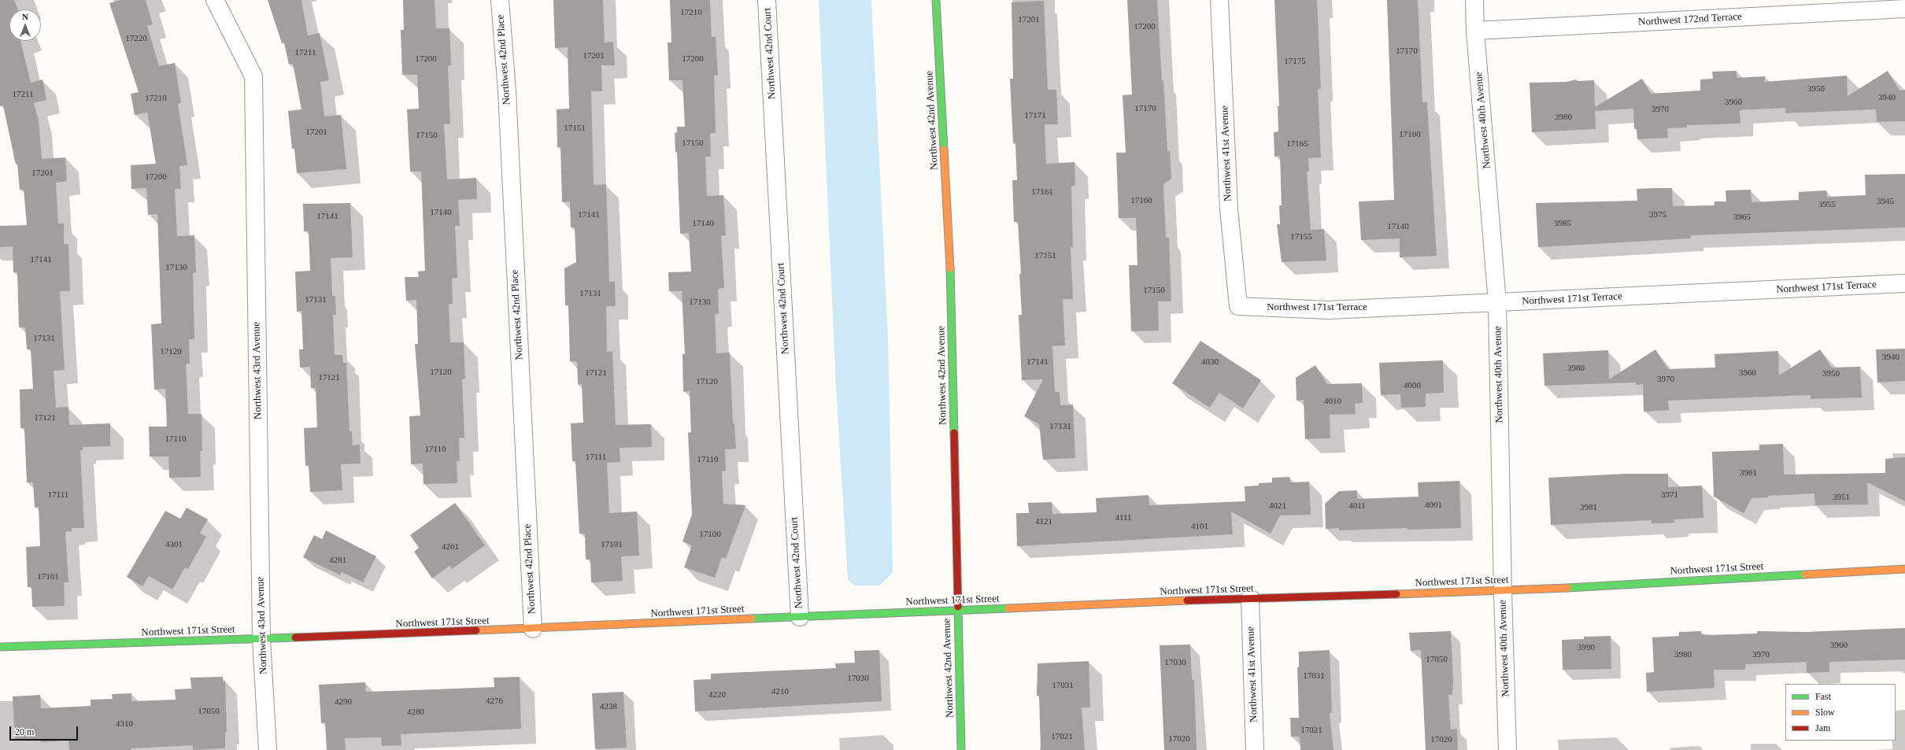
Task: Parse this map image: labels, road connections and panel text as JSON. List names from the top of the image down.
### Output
{
  "streets": {
    "street": [
      "Northwest 172nd Terrace",
      "Northwest 42nd Court",
      "Northwest 42nd Place",
      "Northwest 42nd Avenue",
      "Northwest 40th Avenue",
      "Northwest 41st Avenue",
      "Northwest 171st Terrace",
      "Northwest 43rd Avenue",
      "Northwest 171st Street"
    ]
  },
  "crossings": [
    ["Northwest 172nd Terrace", "Northwest 40th Avenue"],
    ["Northwest 42nd Court", "Northwest 171st Street"],
    ["Northwest 42nd Place", "Northwest 171st Street"],
    ["Northwest 42nd Avenue", "Northwest 171st Street"],
    ["Northwest 40th Avenue", "Northwest 171st Terrace"],
    ["Northwest 40th Avenue", "Northwest 171st Street"],
    ["Northwest 41st Avenue", "Northwest 171st Terrace"],
    ["Northwest 41st Avenue", "Northwest 171st Street"],
    ["Northwest 43rd Avenue", "Northwest 171st Street"]
  ],
  "house_numbers": [
    "17210",
    "17201",
    "17200",
    "17220",
    "17170",
    "17211",
    "17201",
    "17200",
    "17200",
    "17175",
    "3950",
    "17211",
    "3940",
    "17210",
    "3960",
    "17170",
    "3970",
    "17171",
    "3980",
    "17151",
    "17201",
    "17160",
    "17150",
    "17150",
    "17165",
    "17201",
    "17200",
    "17161",
    "17160",
    "3945",
    "3955",
    "17140",
    "17141",
    "3975",
    "17141",
    "3965",
    "17140",
    "3985",
    "17140",
    "17155",
    "17151",
    "17141",
    "17130",
    "17150",
    "17131",
    "17131",
    "17130",
    "17131",
    "17120",
    "3940",
    "17141",
    "4030",
    "3980",
    "17120",
    "17121",
    "3960",
    "3950",
    "17121",
    "3970",
    "17120",
    "4000",
    "4010",
    "17121",
    "17131",
    "17110",
    "17110",
    "17111",
    "17110",
    "3961",
    "17111",
    "3971",
    "3951",
    "4001",
    "4021",
    "4011",
    "3981",
    "4111",
    "4121",
    "4101",
    "17100",
    "4301",
    "17101",
    "4261",
    "4281",
    "17101",
    "3960",
    "3990",
    "3980",
    "3970",
    "17050",
    "17030",
    "17031",
    "17030",
    "17031",
    "4210",
    "4220",
    "4276",
    "4290",
    "4238",
    "17050",
    "4280",
    "4310",
    "17021",
    "17021",
    "17020",
    "17020"
  ],
  "legend": ["Fast", "Slow", "Jam"],
  "scale_bar": "20 m",
  "north": "top"
}
